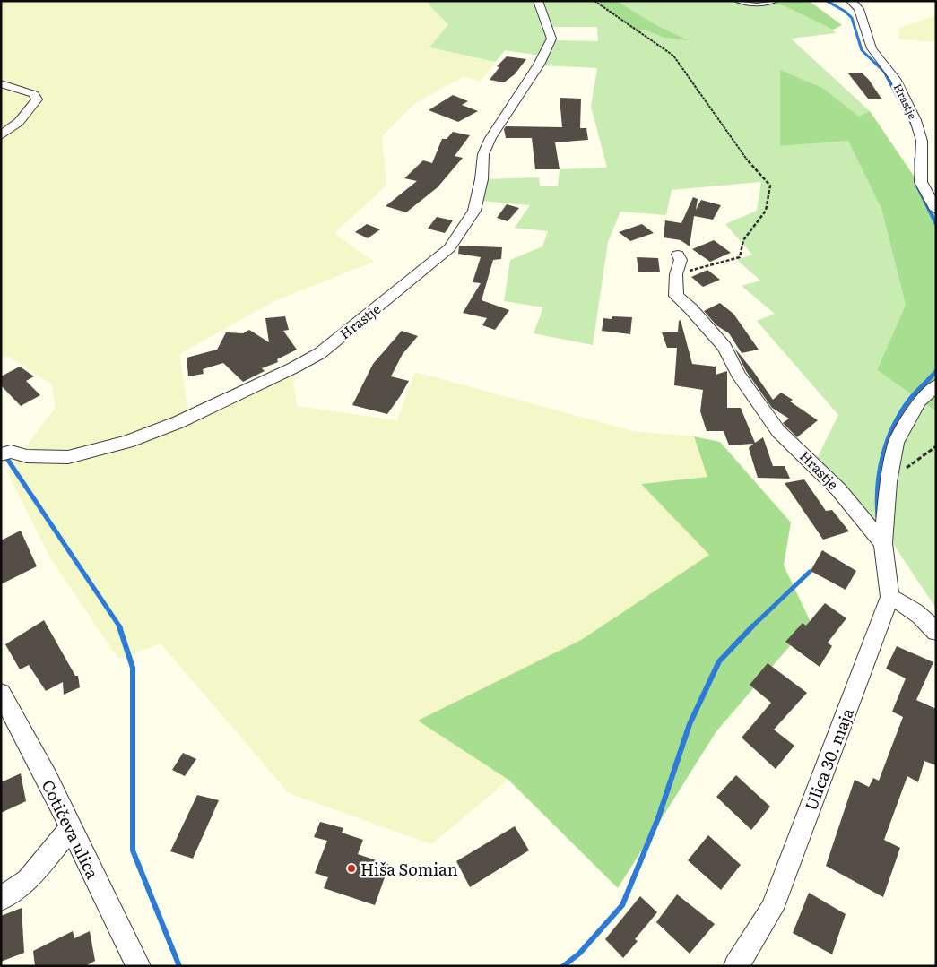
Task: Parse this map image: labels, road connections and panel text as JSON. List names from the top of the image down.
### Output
{
  "streets": {
    "street": ["Hrastje", "Ulica 30. maja", "Cotičeva ulica"]
  },
  "crossings": [
    ["Hrastje", "Ulica 30. maja"]
  ],
  "places": ["Hiša Somian"]
}
